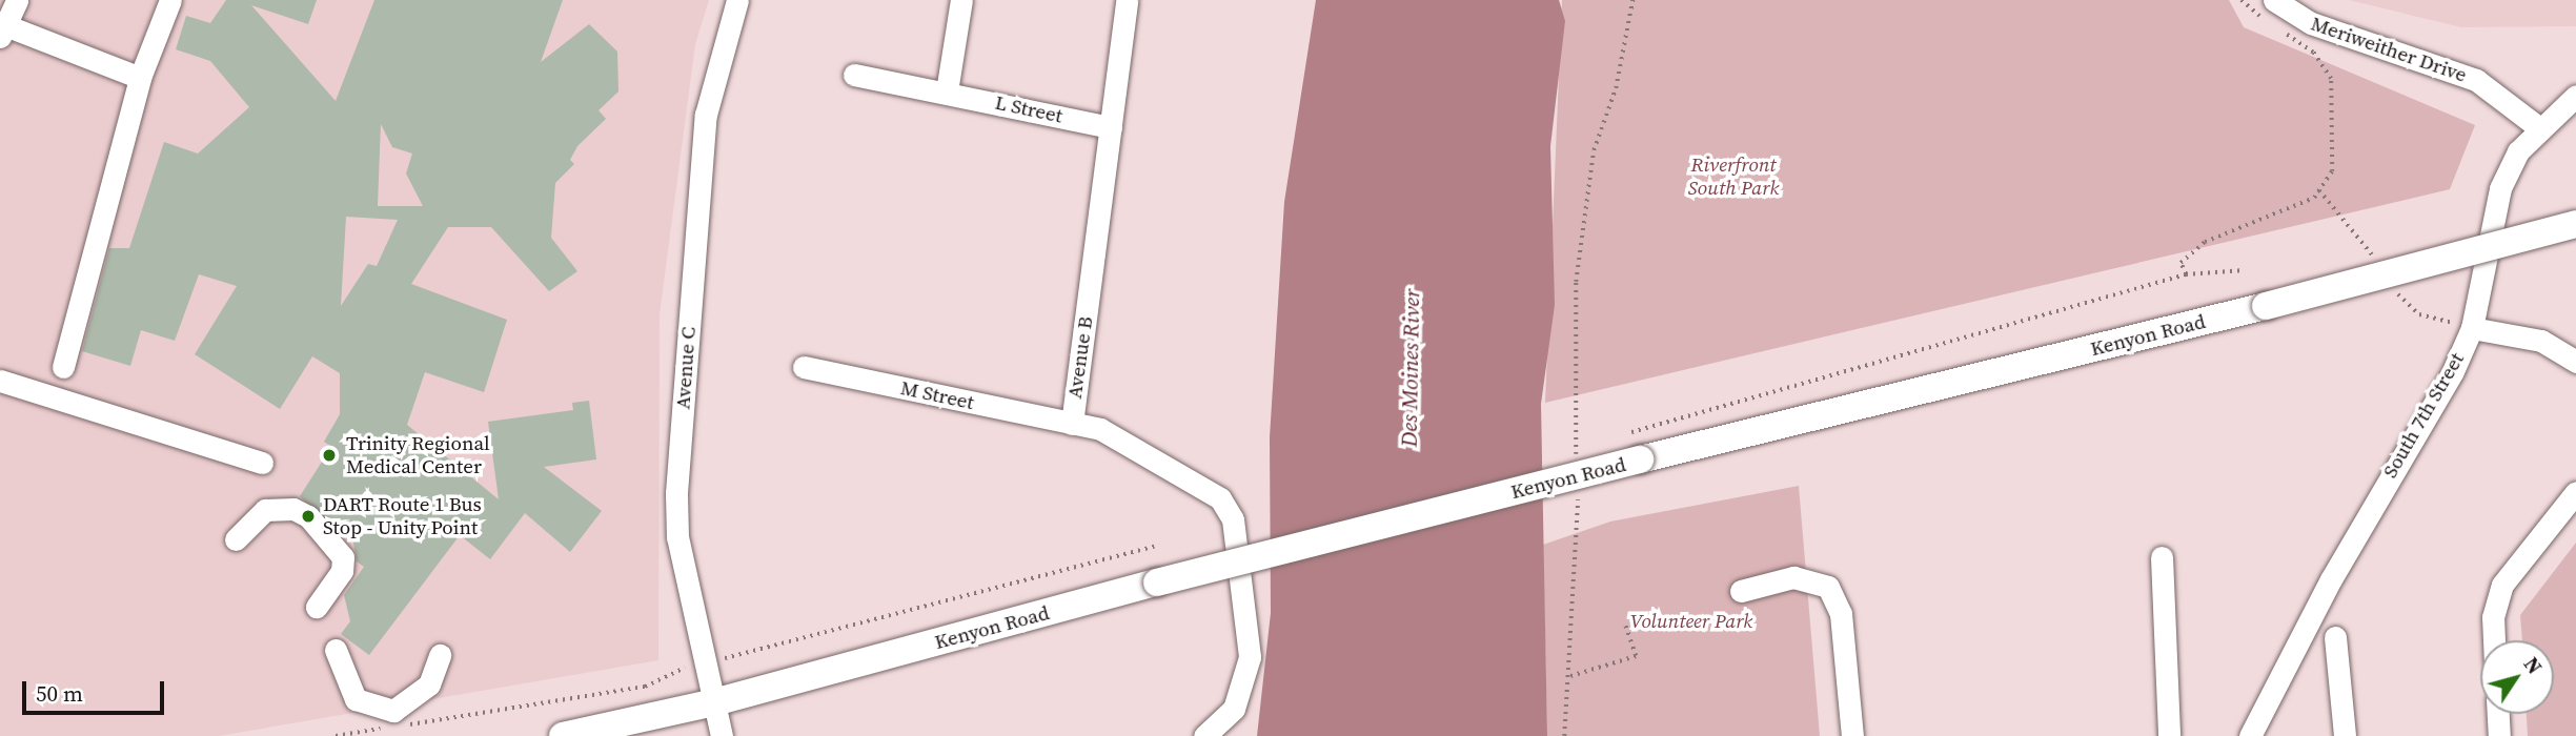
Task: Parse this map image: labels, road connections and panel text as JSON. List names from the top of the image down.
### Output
{
  "streets": {
    "main road": ["Kenyon Road"],
    "street": [
      "Meriweither Drive",
      "L Street",
      "Avenue B",
      "Avenue C",
      "M Street",
      "South 7th Street"
    ]
  },
  "crossings": [
    ["Meriweither Drive", "South 7th Street"],
    ["L Street", "Avenue B"],
    ["Kenyon Road", "Avenue C"],
    ["Avenue B", "M Street"]
  ],
  "water": ["Des Moines River"],
  "parks": ["Riverfront South Park", "Volunteer Park"],
  "places": ["Trinity Regional Medical Center", "DART Route 1 Bus Stop - Unity Point"],
  "scale_bar": "50 m",
  "north": "top right"
}
